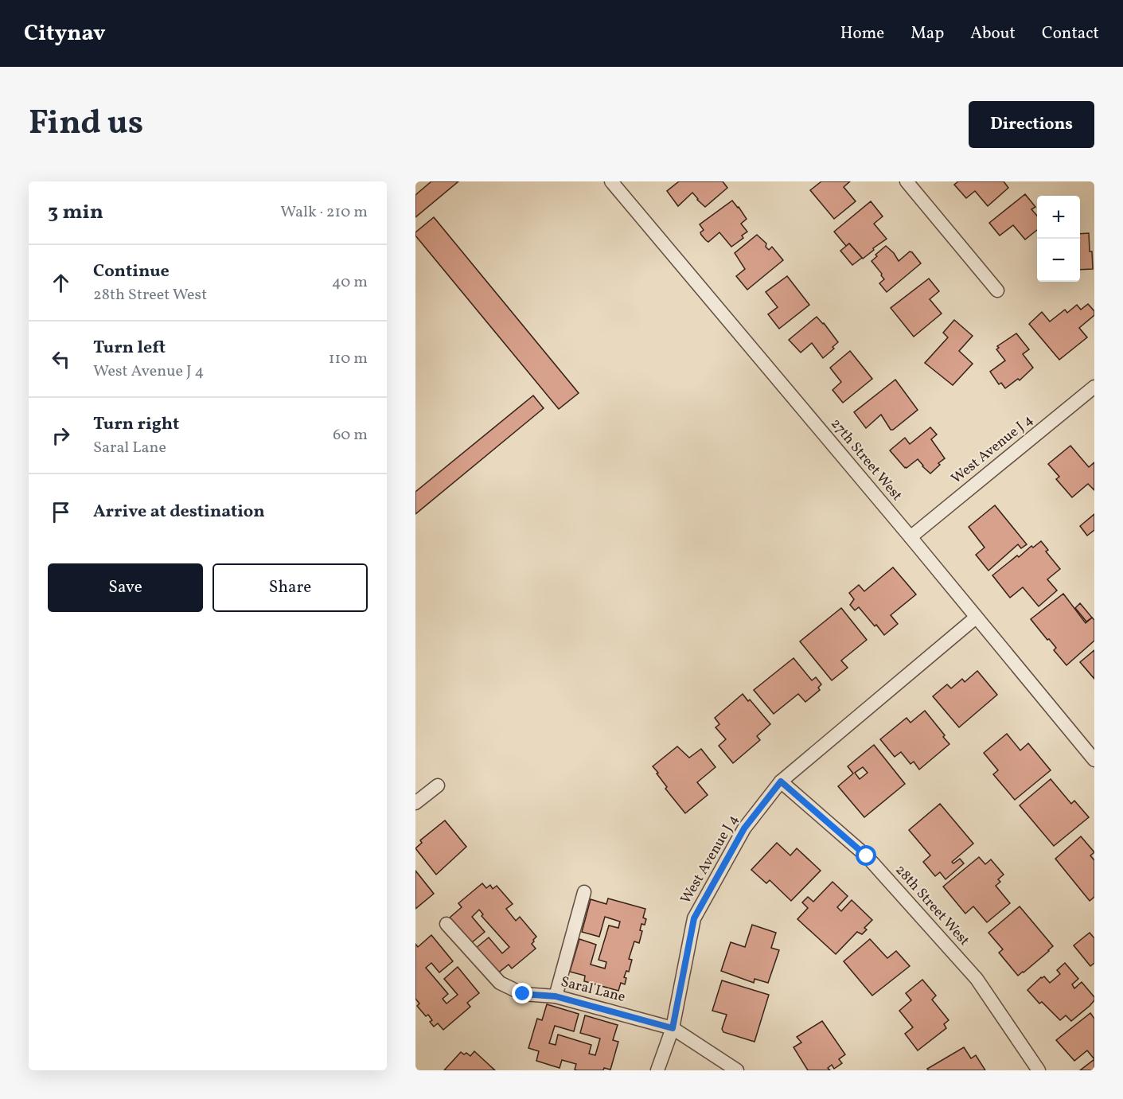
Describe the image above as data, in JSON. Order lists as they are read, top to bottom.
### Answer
{
  "streets": {
    "street": [
      "West Avenue J 4",
      "27th Street West",
      "28th Street West",
      "Saral Lane"
    ]
  },
  "crossings": [
    ["West Avenue J 4", "27th Street West"],
    ["West Avenue J 4", "28th Street West"],
    ["West Avenue J 4", "Saral Lane"]
  ],
  "page": {
    "header": "Citynav",
    "nav": [
      "Home",
      "Map",
      "About",
      "Contact"
    ],
    "title": "Find us",
    "buttons": [
      "Directions",
      ["Save", "Share"]
    ],
    "heading": ["3 min", "Walk · 210 m"],
    "map_buttons": ["+", "−"],
    "list": [
      ["Continue", "28th Street West", "40 m"],
      ["Turn left", "West Avenue J 4", "110 m"],
      ["Turn right", "Saral Lane", "60 m"],
      "Arrive at destination"
    ]
  }
}
